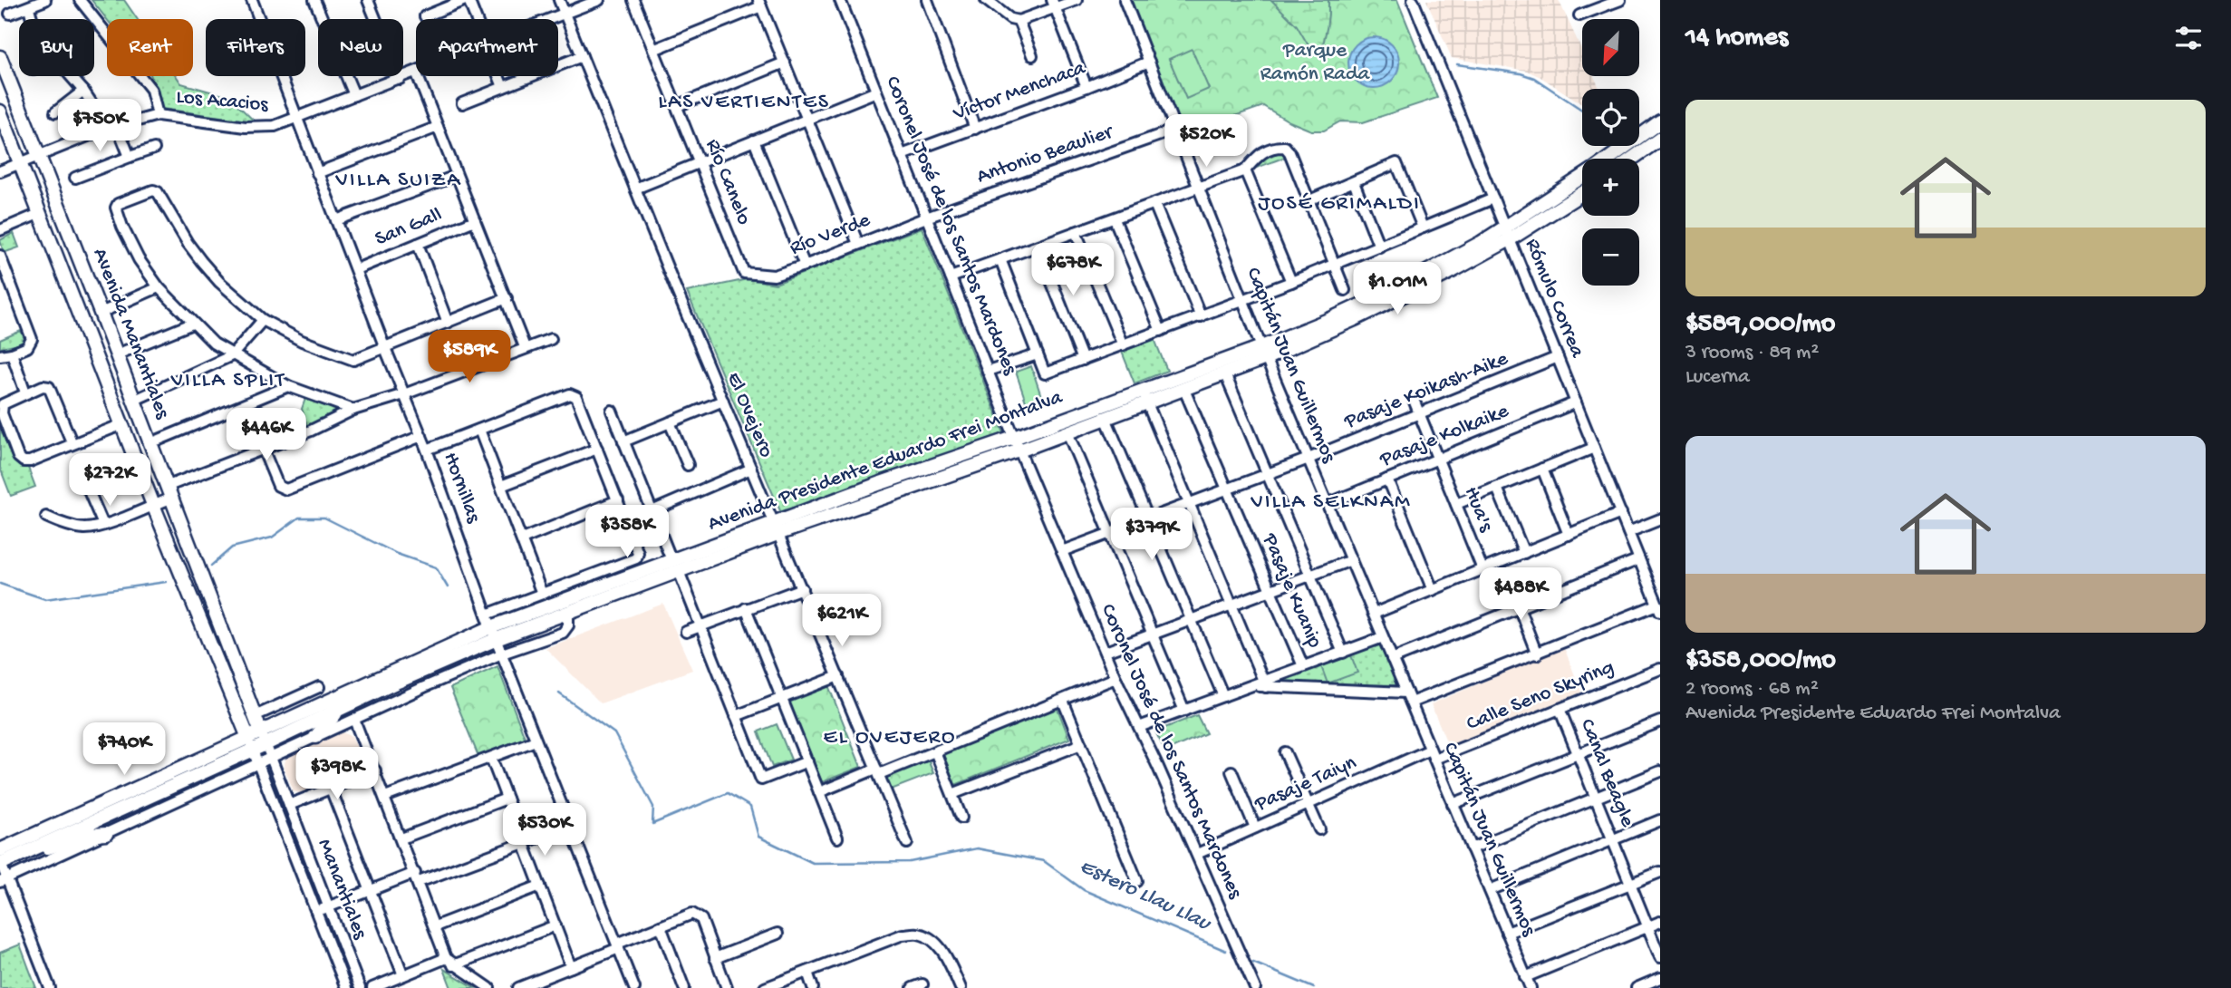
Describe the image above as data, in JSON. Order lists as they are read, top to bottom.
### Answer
{
  "streets": {
    "main road": ["Avenida Manantiales", "Avenida Presidente Eduardo Frei Montalva"],
    "street": [
      "Víctor Menchaca",
      "Los Acacios",
      "Antonio Beaulier",
      "Río Canelo",
      "Coronel José de los Santos Mardones",
      "San Gall",
      "Río Verde",
      "Rómulo Correa",
      "Capitán Juan Guillermos",
      "Pasaje Koikash-Aike",
      "El Ovejero",
      "Pasaje Kolkaike",
      "Hornillas",
      "Hua's",
      "Pasaje Kuanip",
      "Calle Seno Skyring",
      "Canal Beagle",
      "Pasaje Taiyn",
      "Manantiales"
    ]
  },
  "crossings": [
    ["Víctor Menchaca", "Coronel José de los Santos Mardones"],
    ["Víctor Menchaca", "Capitán Juan Guillermos"],
    ["Los Acacios", "Avenida Manantiales"],
    ["Los Acacios", "El Ovejero"],
    ["Los Acacios", "Hornillas"],
    ["Antonio Beaulier", "Coronel José de los Santos Mardones"],
    ["Antonio Beaulier", "Río Verde"],
    ["Antonio Beaulier", "Capitán Juan Guillermos"],
    ["Río Canelo", "Río Verde"],
    ["Coronel José de los Santos Mardones", "Río Verde"],
    ["Coronel José de los Santos Mardones", "Pasaje Koikash-Aike"],
    ["Coronel José de los Santos Mardones", "Avenida Presidente Eduardo Frei Montalva"],
    ["Coronel José de los Santos Mardones", "Pasaje Taiyn"],
    ["San Gall", "Hornillas"],
    ["Rómulo Correa", "Pasaje Koikash-Aike"],
    ["Rómulo Correa", "Pasaje Kolkaike"],
    ["Rómulo Correa", "Avenida Presidente Eduardo Frei Montalva"],
    ["Avenida Manantiales", "Avenida Presidente Eduardo Frei Montalva"],
    ["Avenida Manantiales", "Manantiales"],
    ["Capitán Juan Guillermos", "Pasaje Koikash-Aike"],
    ["Capitán Juan Guillermos", "Pasaje Kolkaike"],
    ["Capitán Juan Guillermos", "Avenida Presidente Eduardo Frei Montalva"],
    ["Capitán Juan Guillermos", "Calle Seno Skyring"],
    ["Capitán Juan Guillermos", "Pasaje Taiyn"],
    ["Pasaje Koikash-Aike", "Hua's"],
    ["Pasaje Koikash-Aike", "Pasaje Kuanip"],
    ["El Ovejero", "Avenida Presidente Eduardo Frei Montalva"],
    ["Pasaje Kolkaike", "Hua's"],
    ["Avenida Presidente Eduardo Frei Montalva", "Hornillas"],
    ["Avenida Presidente Eduardo Frei Montalva", "Pasaje Kuanip"],
    ["Avenida Presidente Eduardo Frei Montalva", "Manantiales"],
    ["Calle Seno Skyring", "Canal Beagle"],
    ["Calle Seno Skyring", "Pasaje Taiyn"]
  ],
  "districts": [
    "LAS VERTIENTES",
    "VILLA SUIZA",
    "JOSÉ GRIMALDI",
    "VILLA SPLIT",
    "VILLA SELKNAM",
    "EL OVEJERO"
  ],
  "water": ["Estero Llau Llau"],
  "parks": ["Parque Ramón Rada"],
  "north": "bottom left",
  "page": {
    "heading": "14 homes",
    "map_buttons": ["+", "−"],
    "chip": [
      "Buy",
      "Rent",
      "Filters",
      "New",
      "Apartment"
    ],
    "list": [
      {
        "name": "$589,000/mo",
        "note": "3 rooms · 89 m² · Lucerna"
      },
      {
        "name": "$358,000/mo",
        "note": "2 rooms · 68 m² · Avenida Presidente Eduardo Frei Montalva"
      }
    ],
    "price": [
      "$750K",
      "$520K",
      "$678K",
      "$1.01M",
      "$589K",
      "$446K",
      "$272K",
      "$358K",
      "$379K",
      "$488K",
      "$621K",
      "$740K",
      "$398K",
      "$530K"
    ]
  }
}
